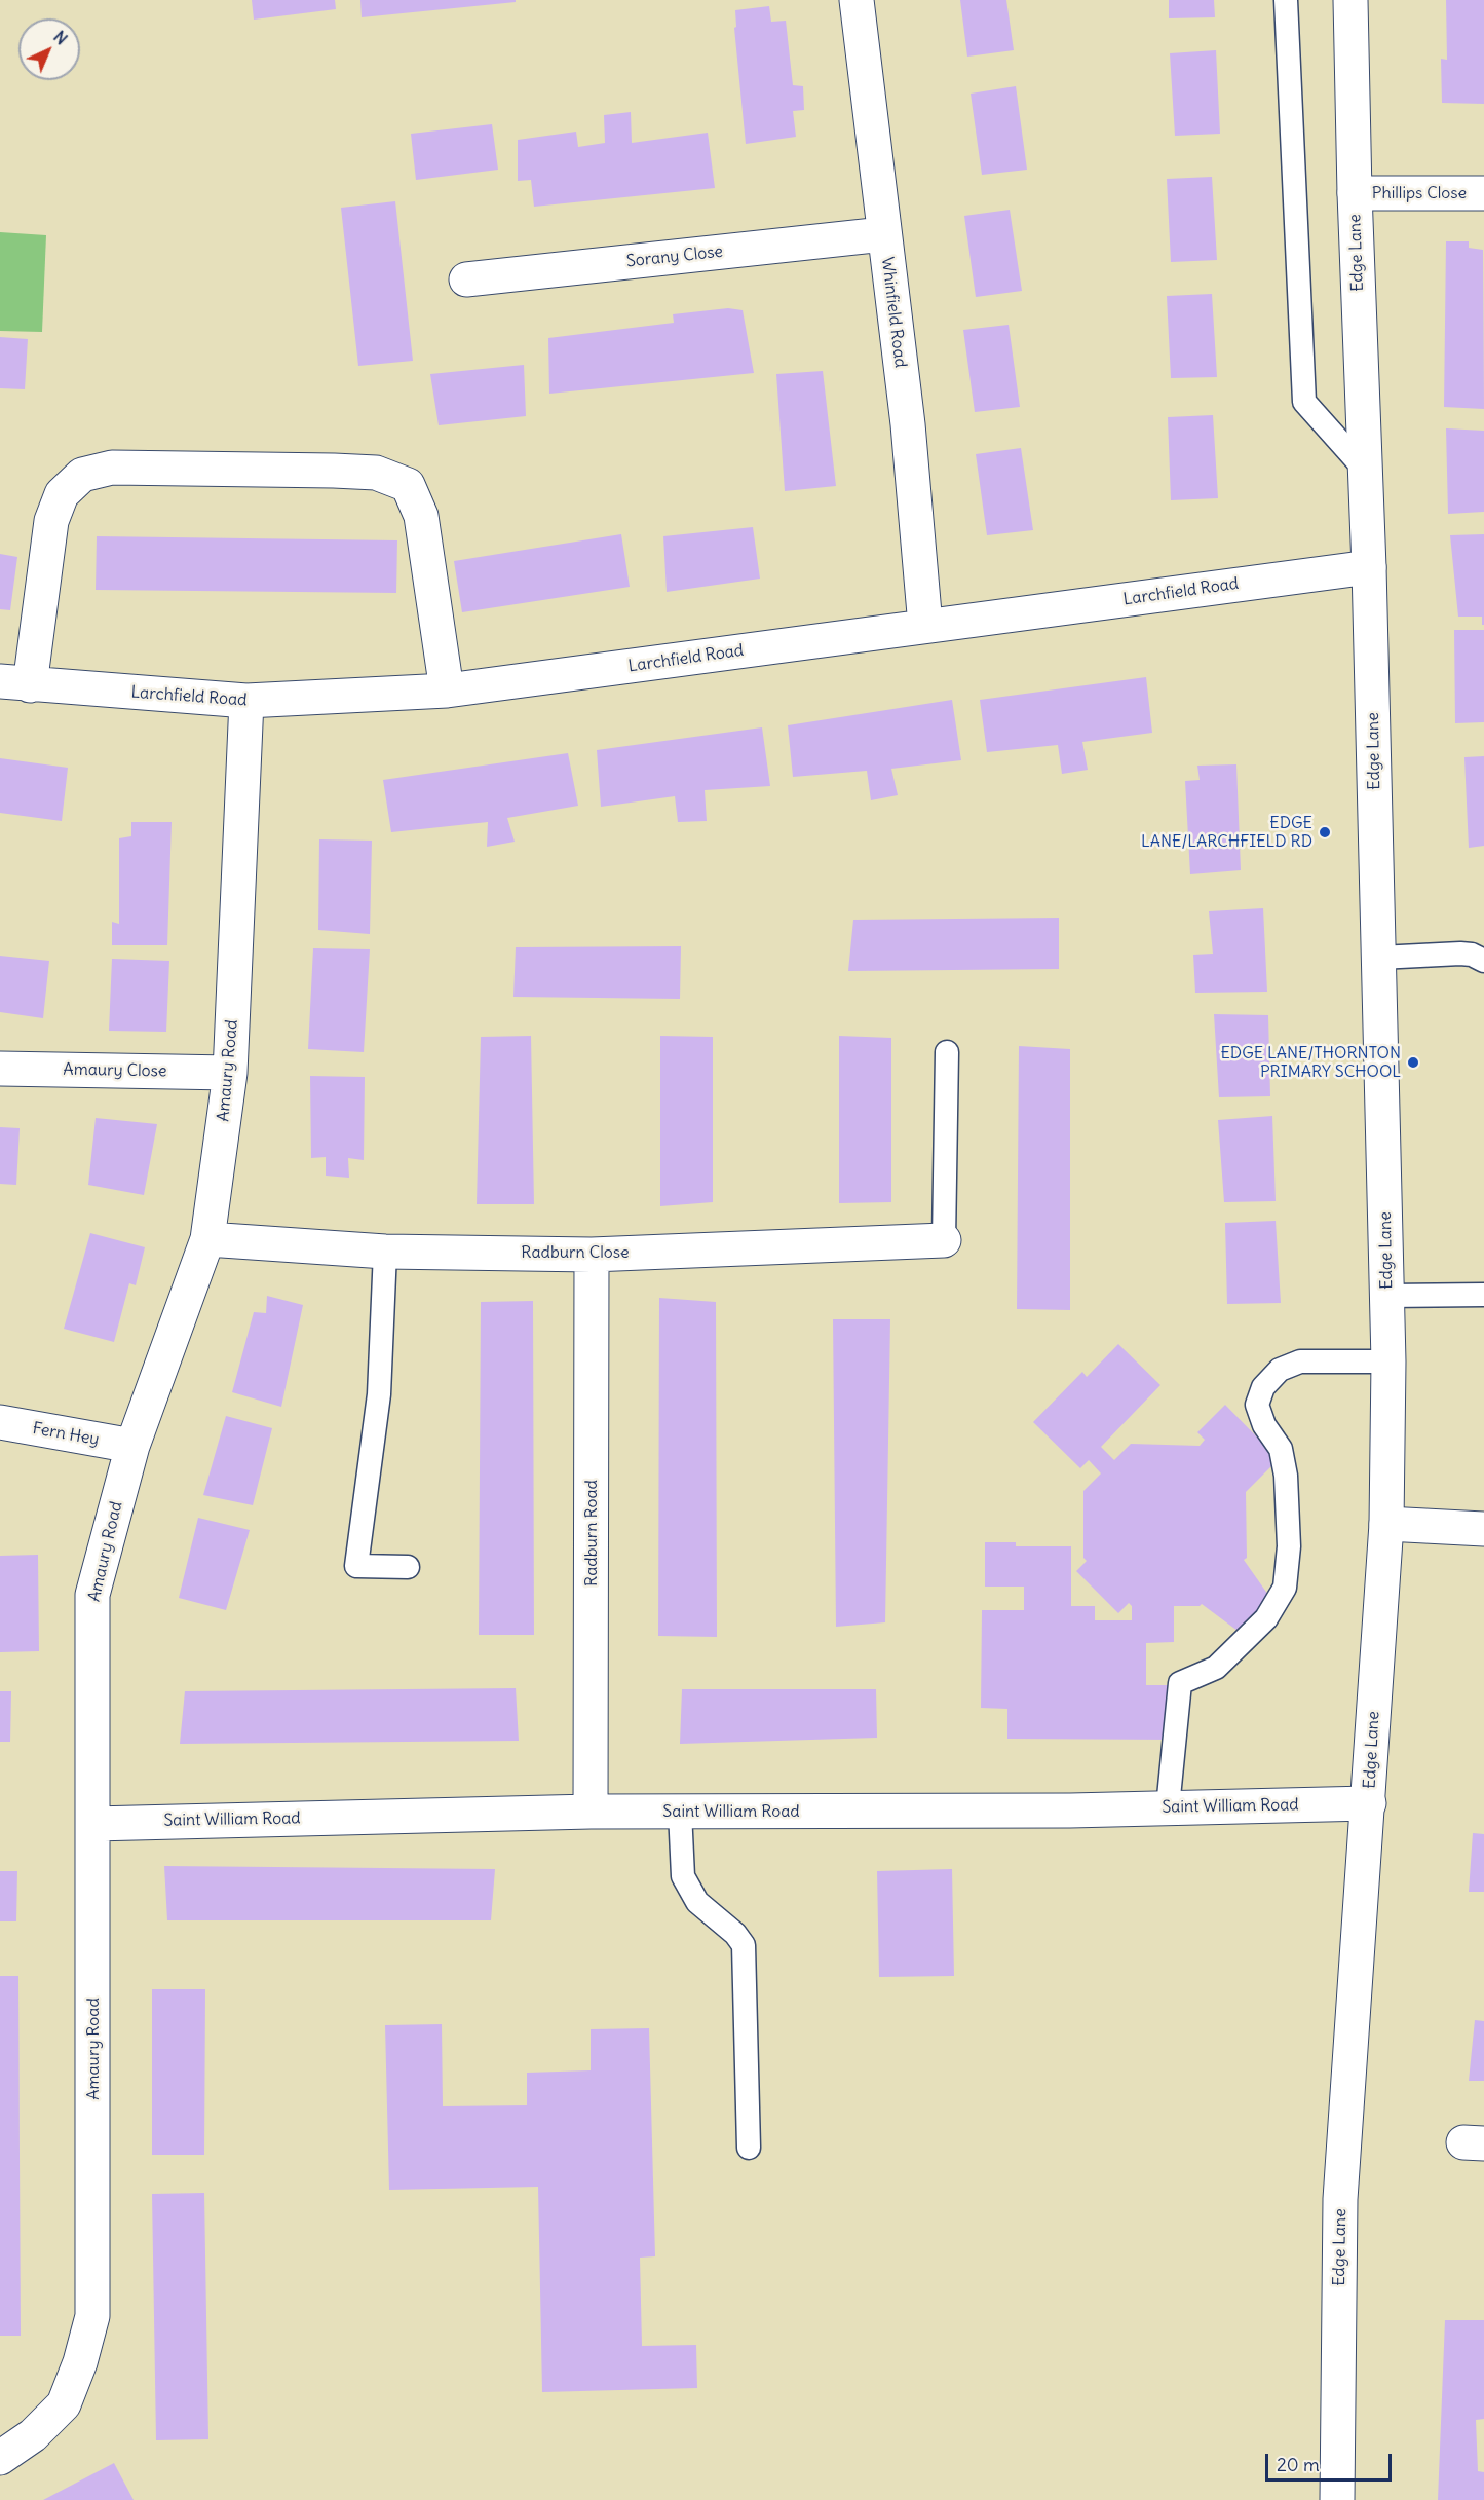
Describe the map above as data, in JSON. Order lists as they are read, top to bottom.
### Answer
{
  "streets": {
    "street": [
      "Phillips Close",
      "Edge Lane",
      "Sorany Close",
      "Whinfield Road",
      "Larchfield Road",
      "Amaury Close",
      "Amaury Road",
      "Radburn Close",
      "Fern Hey",
      "Radburn Road",
      "Saint William Road"
    ]
  },
  "crossings": [
    ["Phillips Close", "Edge Lane"],
    ["Edge Lane", "Larchfield Road"],
    ["Edge Lane", "Saint William Road"],
    ["Sorany Close", "Whinfield Road"],
    ["Whinfield Road", "Larchfield Road"],
    ["Larchfield Road", "Amaury Road"],
    ["Amaury Close", "Amaury Road"],
    ["Amaury Road", "Radburn Close"],
    ["Amaury Road", "Fern Hey"],
    ["Amaury Road", "Saint William Road"],
    ["Radburn Close", "Radburn Road"],
    ["Radburn Road", "Saint William Road"]
  ],
  "places": ["EDGE LANE/LARCHFIELD RD", "EDGE LANE/THORNTON PRIMARY SCHOOL"],
  "scale_bar": "20 m",
  "north": "top right"
}
